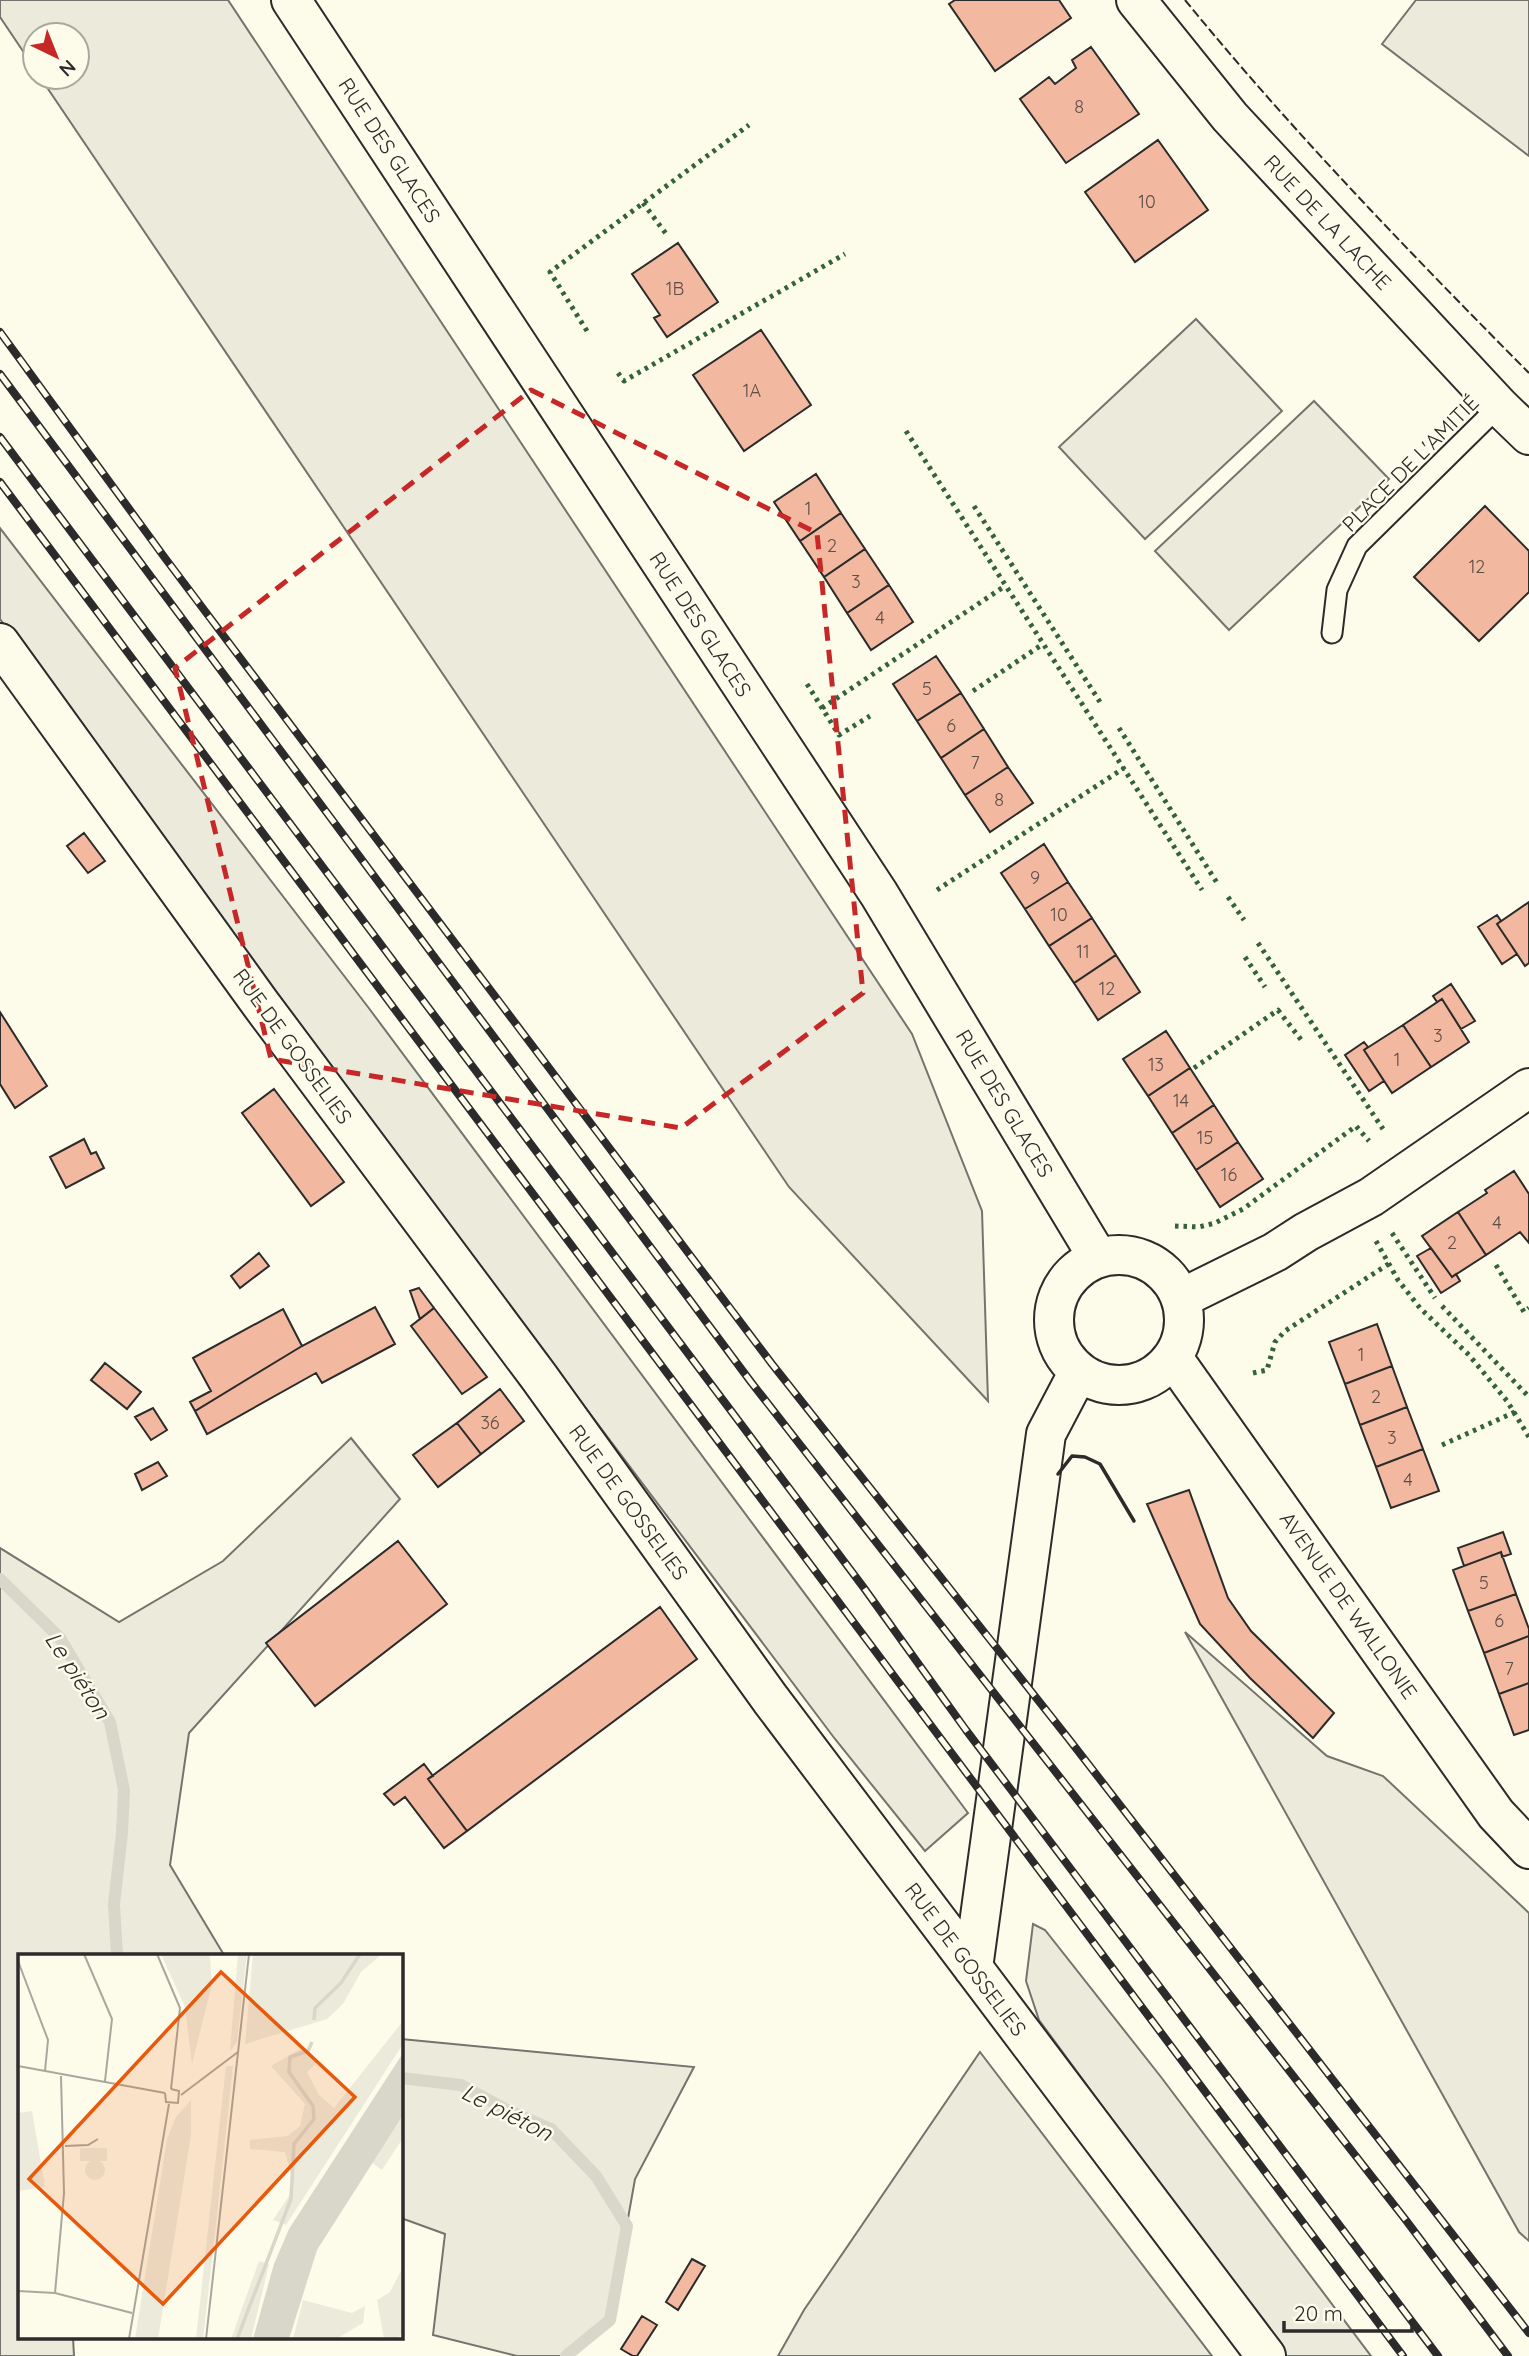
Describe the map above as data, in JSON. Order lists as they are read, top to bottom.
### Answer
{
  "streets": {
    "street": [
      "RUE DES GLACES",
      "RUE DE LA LACHE",
      "RUE DE GOSSELIES",
      "AVENUE DE WALLONIE"
    ],
    "lane": ["PLACE DE L'AMITIÉ"]
  },
  "crossings": [
    ["RUE DES GLACES", "AVENUE DE WALLONIE"],
    ["RUE DE LA LACHE", "PLACE DE L'AMITIÉ"]
  ],
  "water": ["Le piéton"],
  "house_numbers": [
    "8",
    "10",
    "1B",
    "1A",
    "1",
    "2",
    "12",
    "3",
    "4",
    "5",
    "6",
    "7",
    "8",
    "9",
    "10",
    "11",
    "12",
    "3",
    "1",
    "13",
    "14",
    "15",
    "16",
    "4",
    "2",
    "1",
    "2",
    "36",
    "3",
    "4",
    "5",
    "6",
    "7"
  ],
  "scale_bar": "20 m",
  "north": "bottom right"
}
